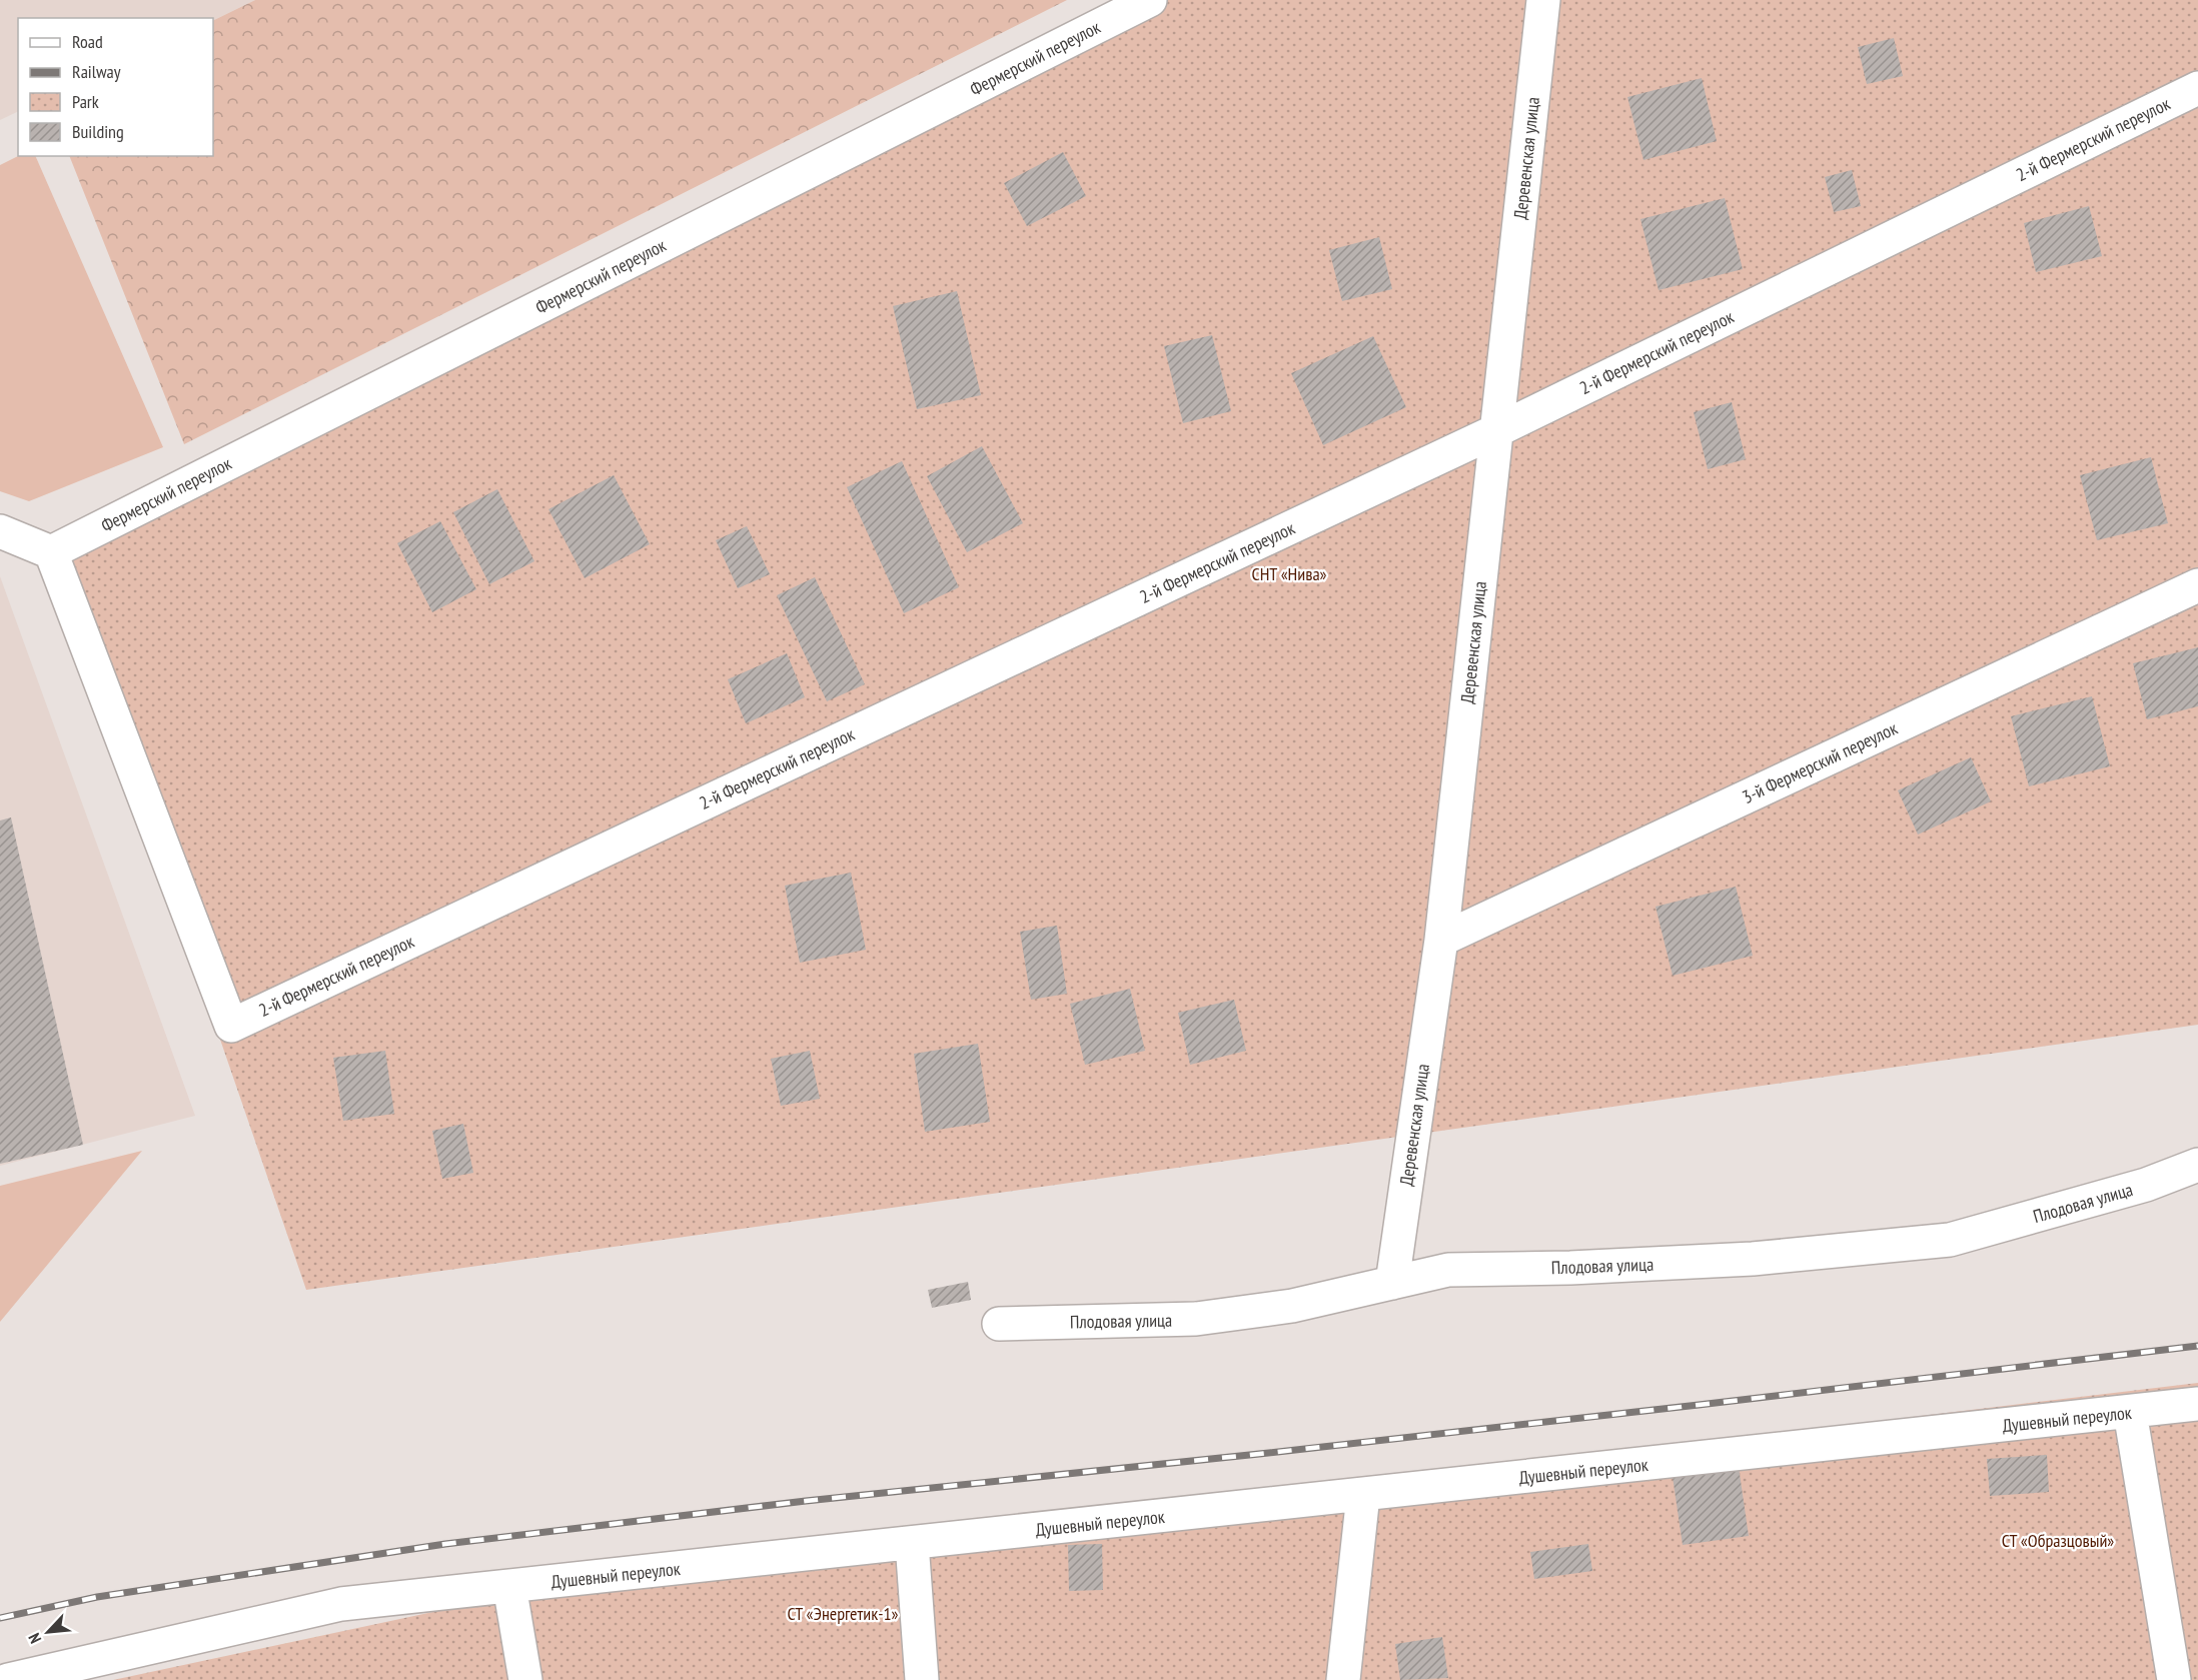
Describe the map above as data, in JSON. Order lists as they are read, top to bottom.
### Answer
{
  "streets": {
    "street": [
      "Фермерский переулок",
      "2-й Фермерский переулок",
      "Деревенская улица",
      "3-й Фермерский переулок",
      "Плодовая улица",
      "Душевный переулок"
    ]
  },
  "crossings": [
    ["Фермерский переулок", "2-й Фермерский переулок"],
    ["2-й Фермерский переулок", "Деревенская улица"],
    ["Деревенская улица", "3-й Фермерский переулок"],
    ["Деревенская улица", "Плодовая улица"]
  ],
  "parks": ["СНТ «Нива»", "СТ «Образцовый»", "СТ «Энергетик-1»"],
  "legend": [
    "Road",
    "Railway",
    "Park",
    "Building"
  ],
  "north": "bottom left"
}
